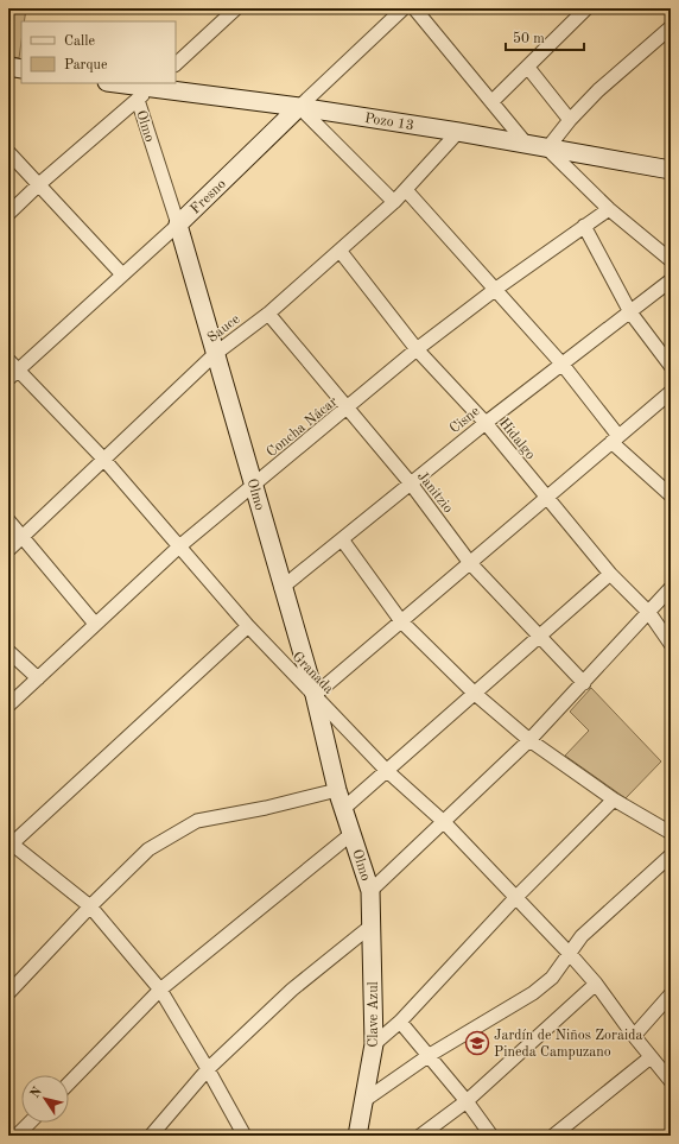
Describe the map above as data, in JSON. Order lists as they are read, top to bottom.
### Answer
{
  "streets": {
    "main road": [
      "Pozo 13",
      "Olmo",
      "Fresno",
      "Clave Azul"
    ],
    "street": [
      "Sauce",
      "Cisne",
      "Concha Nácar",
      "Hidalgo",
      "Janitzio",
      "Granada"
    ]
  },
  "crossings": [
    ["Pozo 13", "Olmo"],
    ["Pozo 13", "Fresno"],
    ["Pozo 13", "Sauce"],
    ["Olmo", "Fresno"],
    ["Olmo", "Sauce"],
    ["Olmo", "Cisne"],
    ["Olmo", "Concha Nácar"],
    ["Olmo", "Granada"],
    ["Olmo", "Clave Azul"],
    ["Fresno", "Granada"],
    ["Sauce", "Hidalgo"],
    ["Sauce", "Janitzio"],
    ["Sauce", "Granada"],
    ["Cisne", "Hidalgo"],
    ["Cisne", "Janitzio"],
    ["Concha Nácar", "Hidalgo"],
    ["Concha Nácar", "Janitzio"],
    ["Concha Nácar", "Granada"]
  ],
  "places": {
    "school or university": ["Jardín de Niños Zoraida Pineda Campuzano"]
  },
  "legend": ["Calle", "Parque"],
  "scale_bar": "50 m",
  "north": "top left"
}
